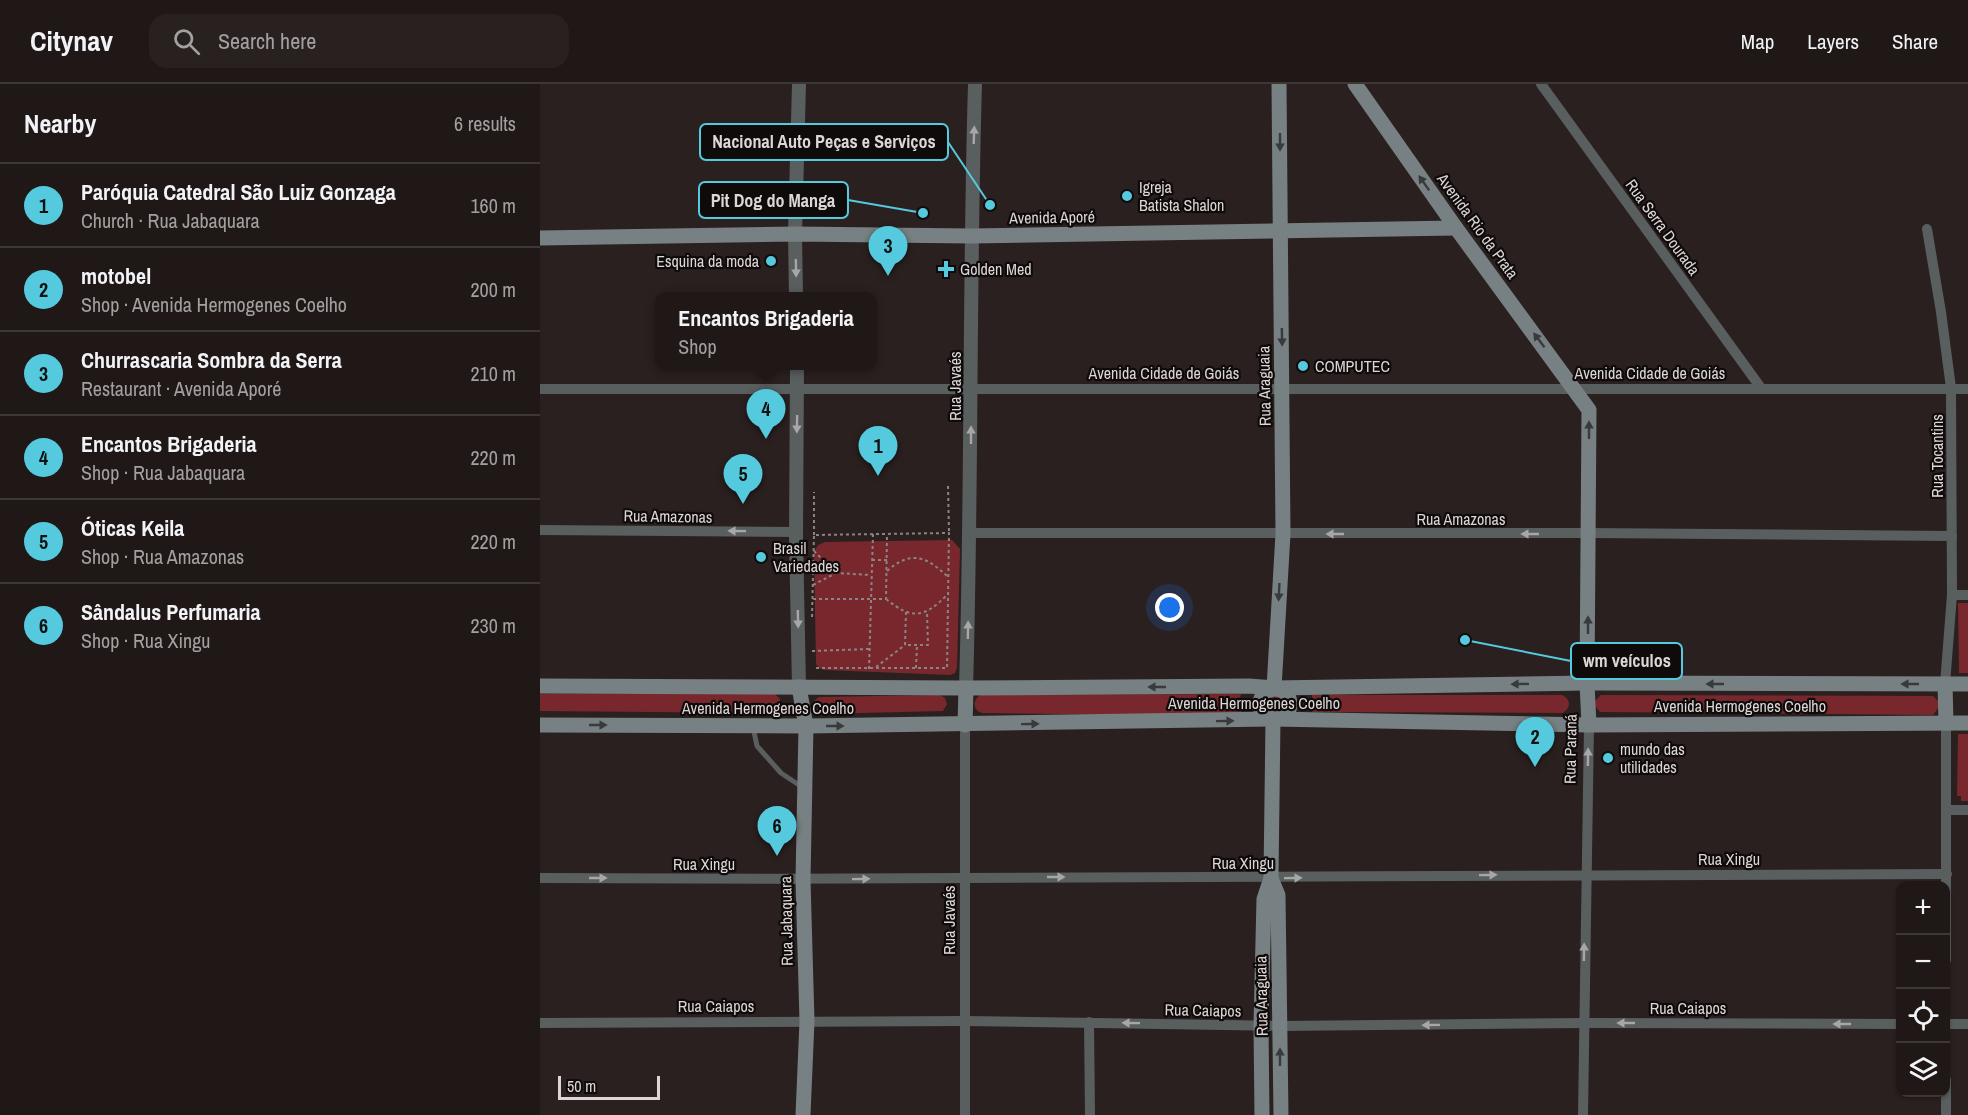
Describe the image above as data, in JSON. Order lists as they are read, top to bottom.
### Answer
{
  "streets": {
    "main road": [
      "Avenida Aporé",
      "Avenida Rio da Prata",
      "Rua Araguaia",
      "Avenida Hermogenes Coelho",
      "Rua Paraná",
      "Rua Jabaquara"
    ],
    "street": [
      "Rua Serra Dourada",
      "Avenida Cidade de Goiás",
      "Rua Javaés",
      "Rua Tocantins",
      "Rua Amazonas",
      "Rua Xingu",
      "Rua Caiapos"
    ]
  },
  "crossings": [
    ["Avenida Aporé", "Avenida Rio da Prata"],
    ["Avenida Aporé", "Rua Javaés"],
    ["Avenida Aporé", "Rua Araguaia"],
    ["Avenida Rio da Prata", "Avenida Cidade de Goiás"],
    ["Avenida Rio da Prata", "Rua Paraná"],
    ["Rua Serra Dourada", "Avenida Cidade de Goiás"],
    ["Avenida Cidade de Goiás", "Rua Javaés"],
    ["Avenida Cidade de Goiás", "Rua Araguaia"],
    ["Avenida Cidade de Goiás", "Rua Tocantins"],
    ["Avenida Cidade de Goiás", "Rua Paraná"],
    ["Rua Javaés", "Rua Amazonas"],
    ["Rua Javaés", "Avenida Hermogenes Coelho"],
    ["Rua Javaés", "Rua Xingu"],
    ["Rua Javaés", "Rua Caiapos"],
    ["Rua Araguaia", "Rua Amazonas"],
    ["Rua Araguaia", "Avenida Hermogenes Coelho"],
    ["Rua Araguaia", "Rua Xingu"],
    ["Rua Araguaia", "Rua Caiapos"],
    ["Rua Tocantins", "Rua Amazonas"],
    ["Rua Tocantins", "Avenida Hermogenes Coelho"],
    ["Rua Amazonas", "Rua Paraná"],
    ["Avenida Hermogenes Coelho", "Rua Paraná"],
    ["Avenida Hermogenes Coelho", "Rua Jabaquara"],
    ["Rua Paraná", "Rua Xingu"],
    ["Rua Paraná", "Rua Caiapos"],
    ["Rua Xingu", "Rua Jabaquara"],
    ["Rua Jabaquara", "Rua Caiapos"]
  ],
  "one_way": [
    "Avenida Rio da Prata",
    "Rua Javaés",
    "Rua Amazonas",
    "Rua Paraná",
    "Rua Xingu",
    "Rua Caiapos"
  ],
  "places": {
    "other": [
      "Igreja Batista Shalon",
      "Nacional Auto Peças e Serviços",
      "Pit Dog do Manga",
      "Esquina da moda",
      "COMPUTEC",
      "Brasil Variedades",
      "wm veículos",
      "mundo das utilidades"
    ],
    "health": ["Golden Med"]
  },
  "scale_bar": "50 m",
  "page": {
    "header": "Citynav",
    "search": "Search here",
    "nav": ["Map", "Layers", "Share"],
    "heading": ["Nearby", "6 results"],
    "list": [
      {
        "mark": "1",
        "name": "Paróquia Catedral São Luiz Gonzaga",
        "note": "Church · Rua Jabaquara",
        "value": "160 m"
      },
      {
        "mark": "2",
        "name": "motobel",
        "note": "Shop · Avenida Hermogenes Coelho",
        "value": "200 m"
      },
      {
        "mark": "3",
        "name": "Churrascaria Sombra da Serra",
        "note": "Restaurant · Avenida Aporé",
        "value": "210 m"
      },
      {
        "mark": "4",
        "name": "Encantos Brigaderia",
        "note": "Shop · Rua Jabaquara",
        "value": "220 m"
      },
      {
        "mark": "5",
        "name": "Óticas Keila",
        "note": "Shop · Rua Amazonas",
        "value": "220 m"
      },
      {
        "mark": "6",
        "name": "Sândalus Perfumaria",
        "note": "Shop · Rua Xingu",
        "value": "230 m"
      }
    ],
    "pins": [
      "3",
      "4",
      "1",
      "5",
      "2",
      "6"
    ],
    "popup": ["Encantos Brigaderia", "Shop"],
    "map_buttons": ["+", "−"],
    "scale": "50 m"
  }
}
